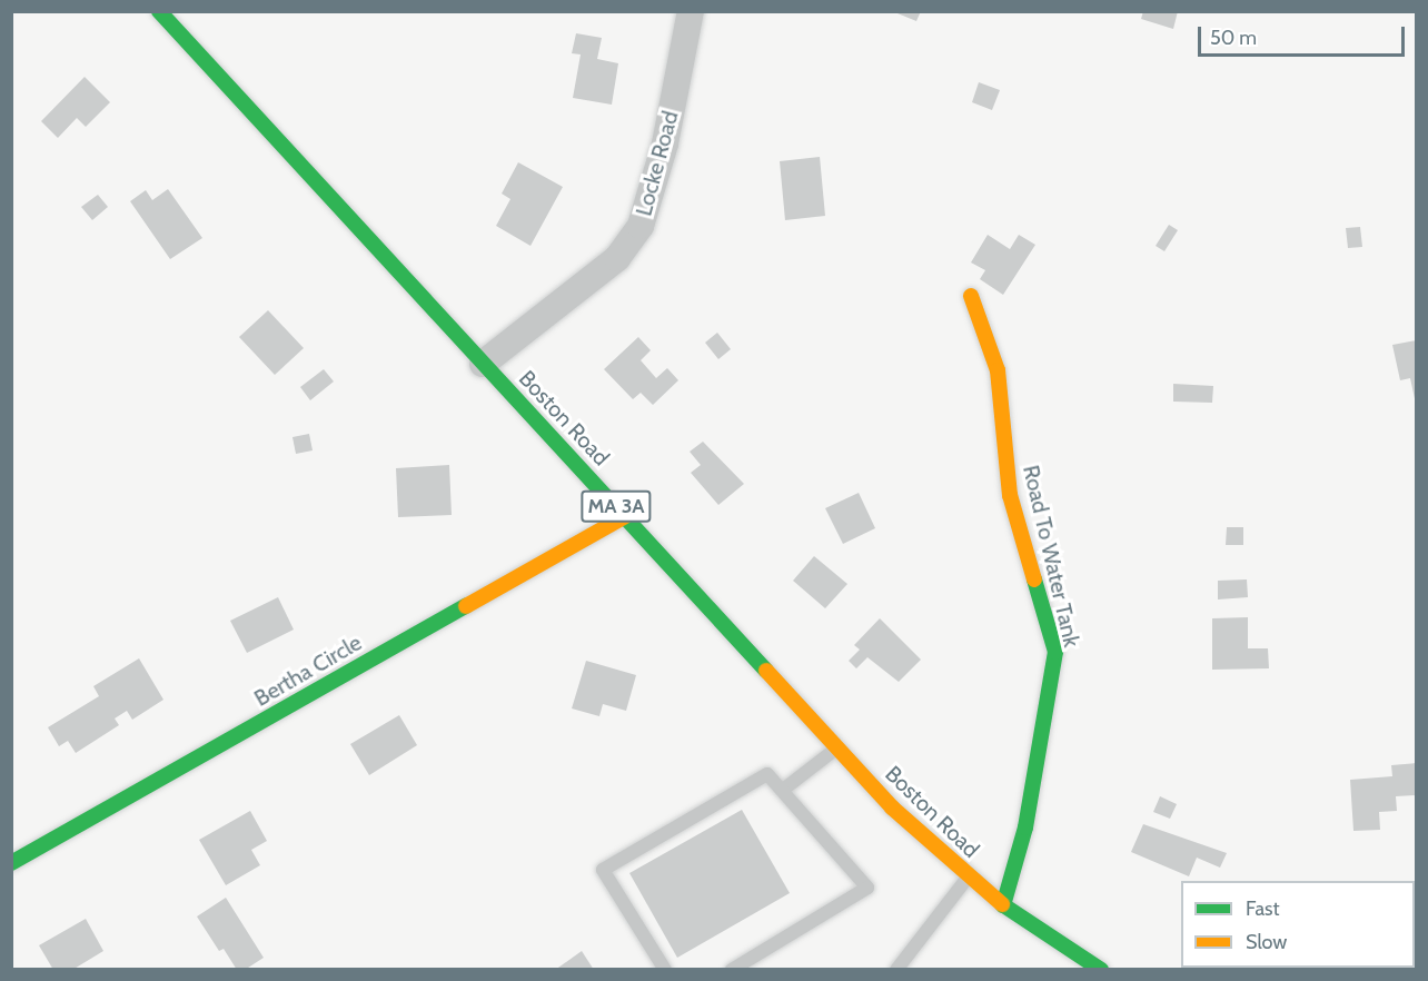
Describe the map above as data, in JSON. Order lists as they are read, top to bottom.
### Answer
{
  "streets": {
    "main road": [
      "Boston Road",
      "MA 3A",
      "Road To Water Tank",
      "Bertha Circle"
    ],
    "street": ["Locke Road"]
  },
  "crossings": [
    ["Locke Road", "Boston Road"],
    ["Boston Road", "Road To Water Tank"],
    ["Boston Road", "Bertha Circle"]
  ],
  "legend": ["Fast", "Slow"],
  "scale_bar": "50 m"
}
